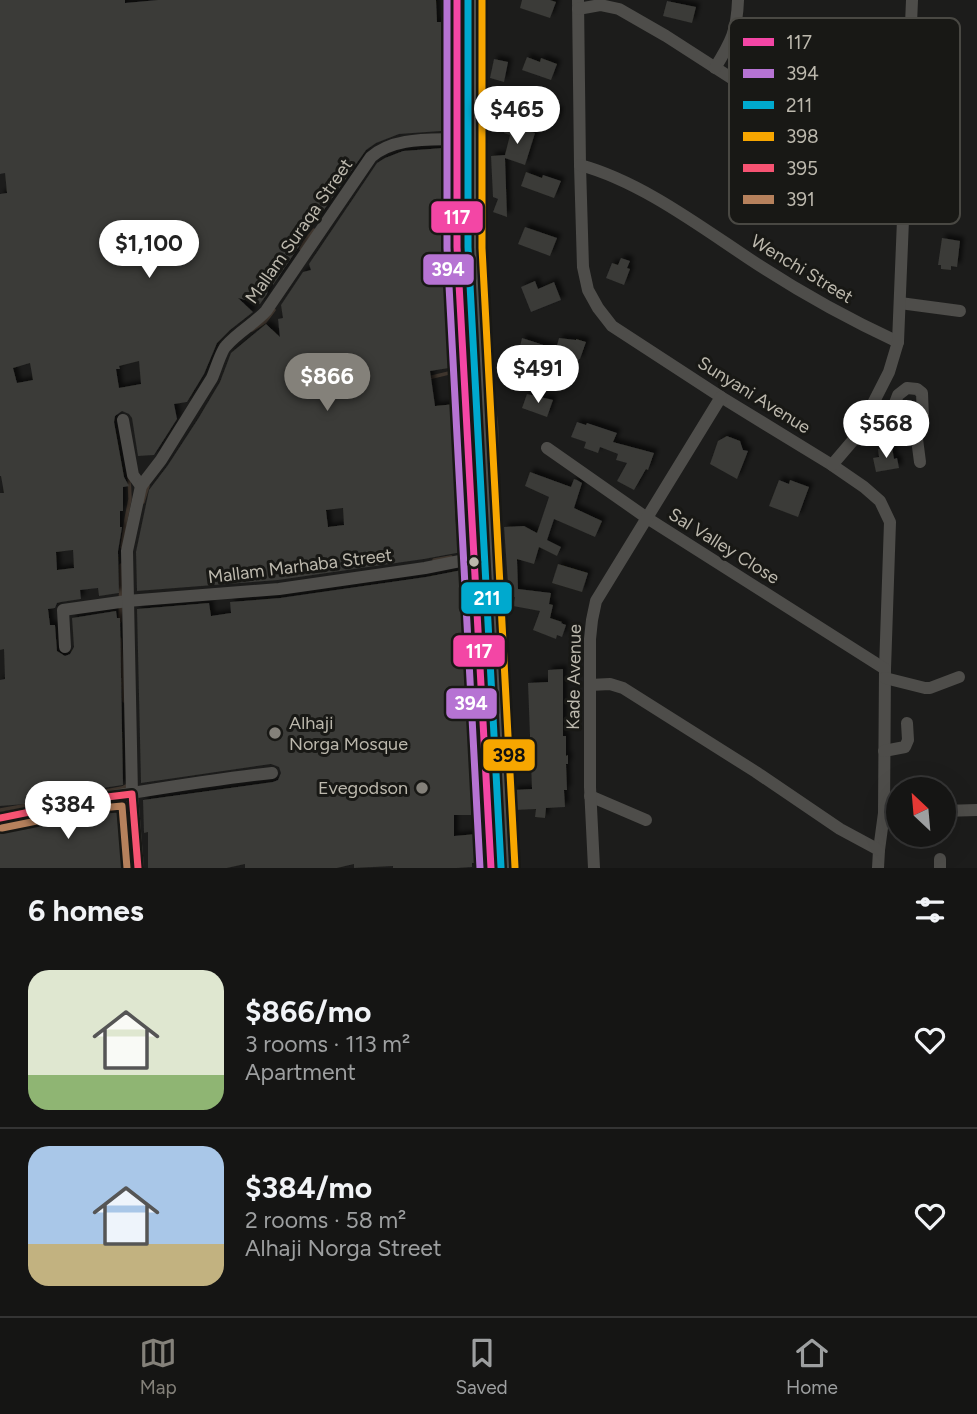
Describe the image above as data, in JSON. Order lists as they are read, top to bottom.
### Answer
{
  "streets": {
    "street": [
      "Mallam Suraqa Street",
      "Wenchi Street",
      "Sunyani Avenue",
      "Sal Valley Close",
      "Mallam Marhaba Street",
      "Kade Avenue"
    ]
  },
  "crossings": [
    ["Mallam Suraqa Street", "Mallam Marhaba Street"],
    ["Wenchi Street", "Sunyani Avenue"],
    ["Sunyani Avenue", "Sal Valley Close"],
    ["Sunyani Avenue", "Kade Avenue"],
    ["Sal Valley Close", "Kade Avenue"]
  ],
  "places": ["Alhaji Norga Mosque", "Evegodson"],
  "lines": [
    "transit line 117",
    "transit line 394",
    "transit line 211",
    "transit line 398",
    "transit line 395",
    "transit line 391"
  ],
  "legend": [
    "117",
    "394",
    "211",
    "398",
    "395",
    "391"
  ],
  "north": "top left",
  "page": {
    "price": [
      "$465",
      "$1,100",
      "$491",
      "$866",
      "$568",
      "$384"
    ],
    "heading": "6 homes",
    "list": [
      {
        "name": "$866/mo",
        "note": "3 rooms · 113 m² · Apartment"
      },
      {
        "name": "$384/mo",
        "note": "2 rooms · 58 m² · Alhaji Norga Street"
      }
    ],
    "tabs": ["Map", "Saved", "Home"]
  }
}
